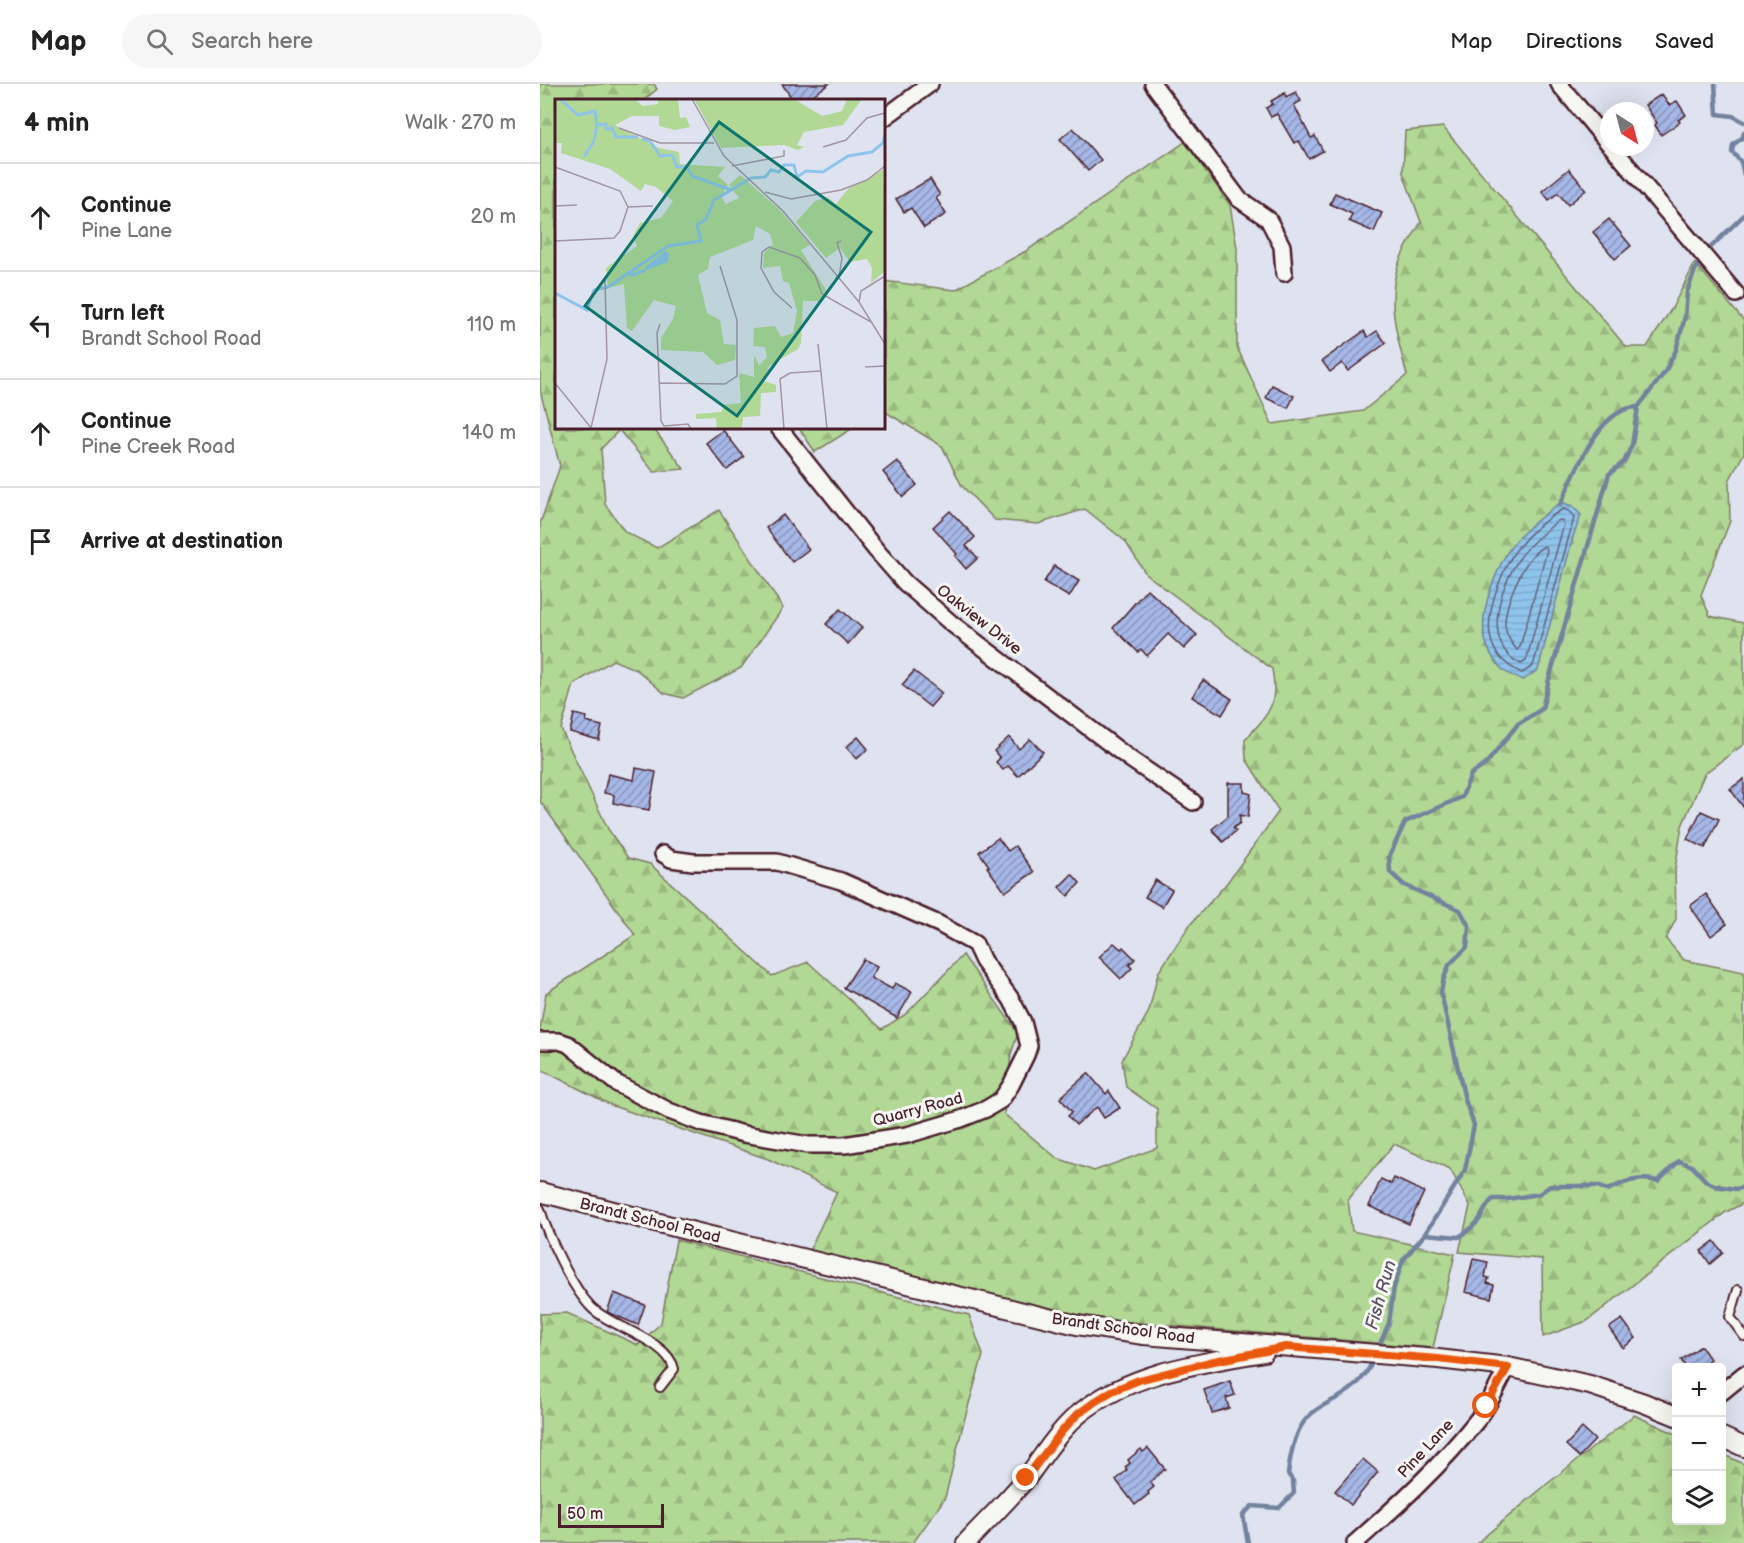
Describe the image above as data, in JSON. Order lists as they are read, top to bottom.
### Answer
{
  "streets": {
    "street": [
      "Oakview Drive",
      "Quarry Road",
      "Brandt School Road",
      "Pine Lane"
    ]
  },
  "crossings": [
    ["Brandt School Road", "Pine Lane"]
  ],
  "water": ["Fish Run"],
  "scale_bar": "50 m",
  "north": "bottom right",
  "page": {
    "header": "Map",
    "search": "Search here",
    "nav": ["Map", "Directions", "Saved"],
    "heading": ["4 min", "Walk · 270 m"],
    "list": [
      ["Continue", "Pine Lane", "20 m"],
      ["Turn left", "Brandt School Road", "110 m"],
      ["Continue", "Pine Creek Road", "140 m"],
      "Arrive at destination"
    ],
    "map_buttons": ["+", "−"],
    "scale": "50 m"
  }
}
